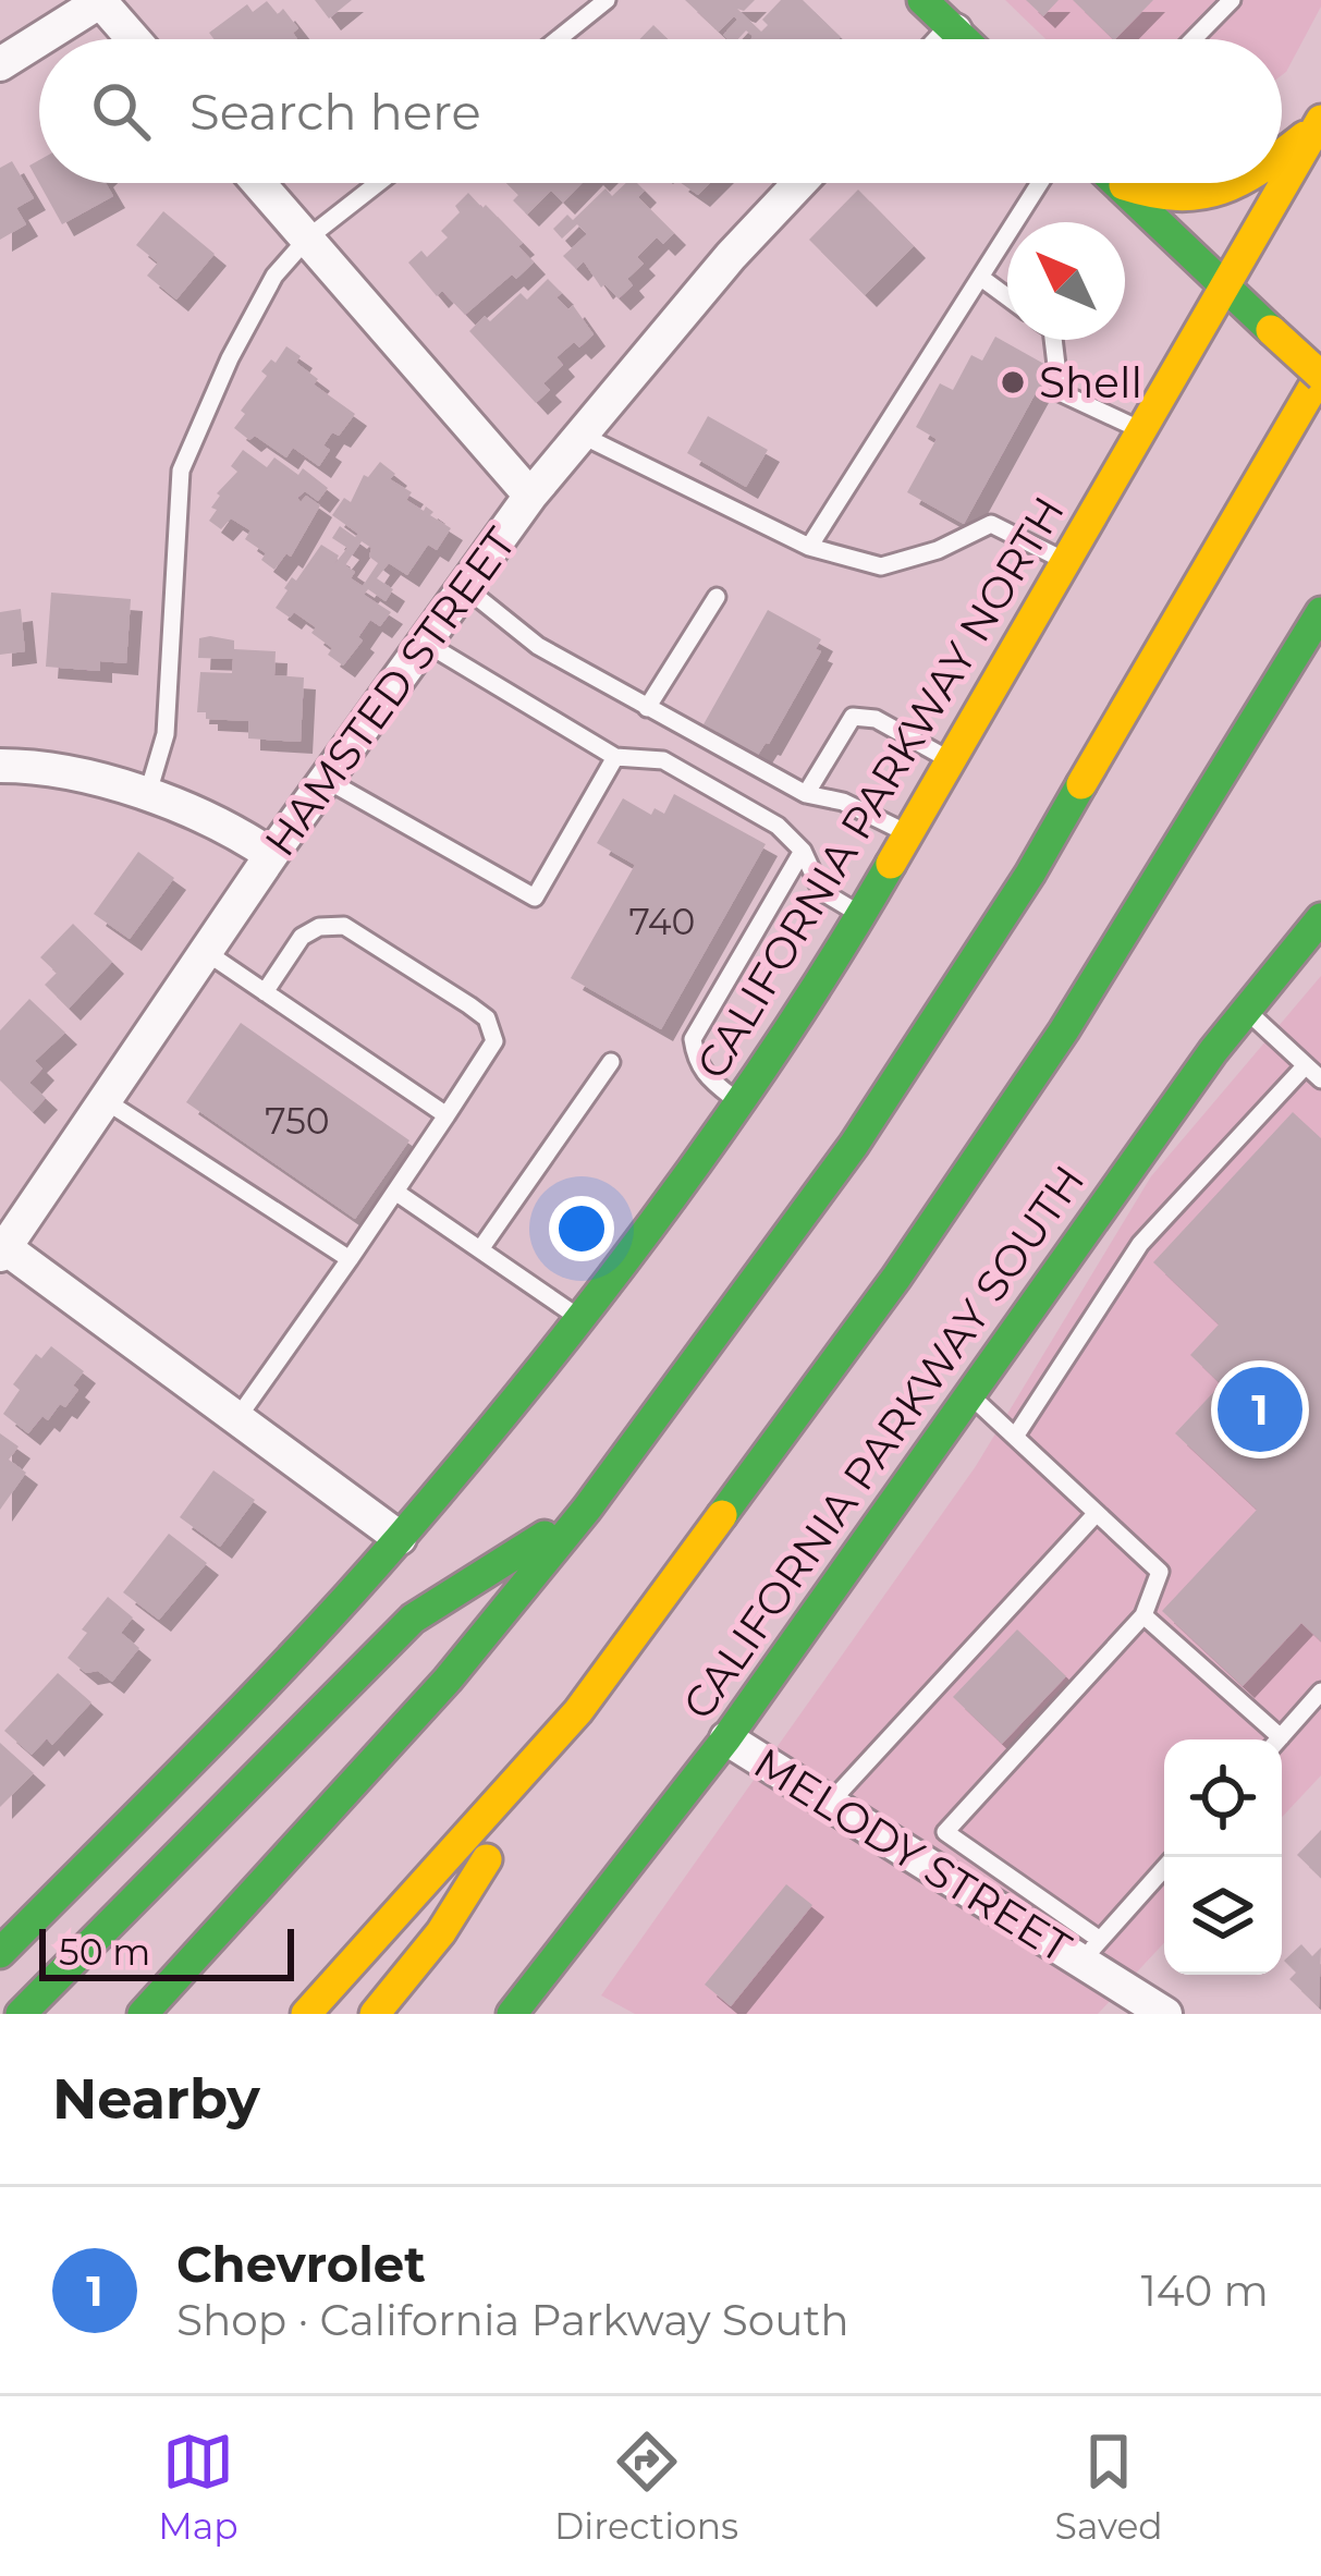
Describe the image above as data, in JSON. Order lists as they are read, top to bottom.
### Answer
{
  "streets": {
    "main road": ["CALIFORNIA PARKWAY NORTH", "CALIFORNIA PARKWAY SOUTH"],
    "street": ["HAMSTED STREET", "MELODY STREET"]
  },
  "crossings": [
    ["CALIFORNIA PARKWAY SOUTH", "MELODY STREET"]
  ],
  "places": ["Shell"],
  "house_numbers": ["740", "750"],
  "scale_bar": "50 m",
  "north": "top left",
  "page": {
    "search": "Search here",
    "pins": "1",
    "scale": "50 m",
    "heading": "Nearby",
    "list": [
      {
        "mark": "1",
        "name": "Chevrolet",
        "note": "Shop · California Parkway South",
        "value": "140 m"
      }
    ],
    "nav": ["Map", "Directions", "Saved"]
  }
}
